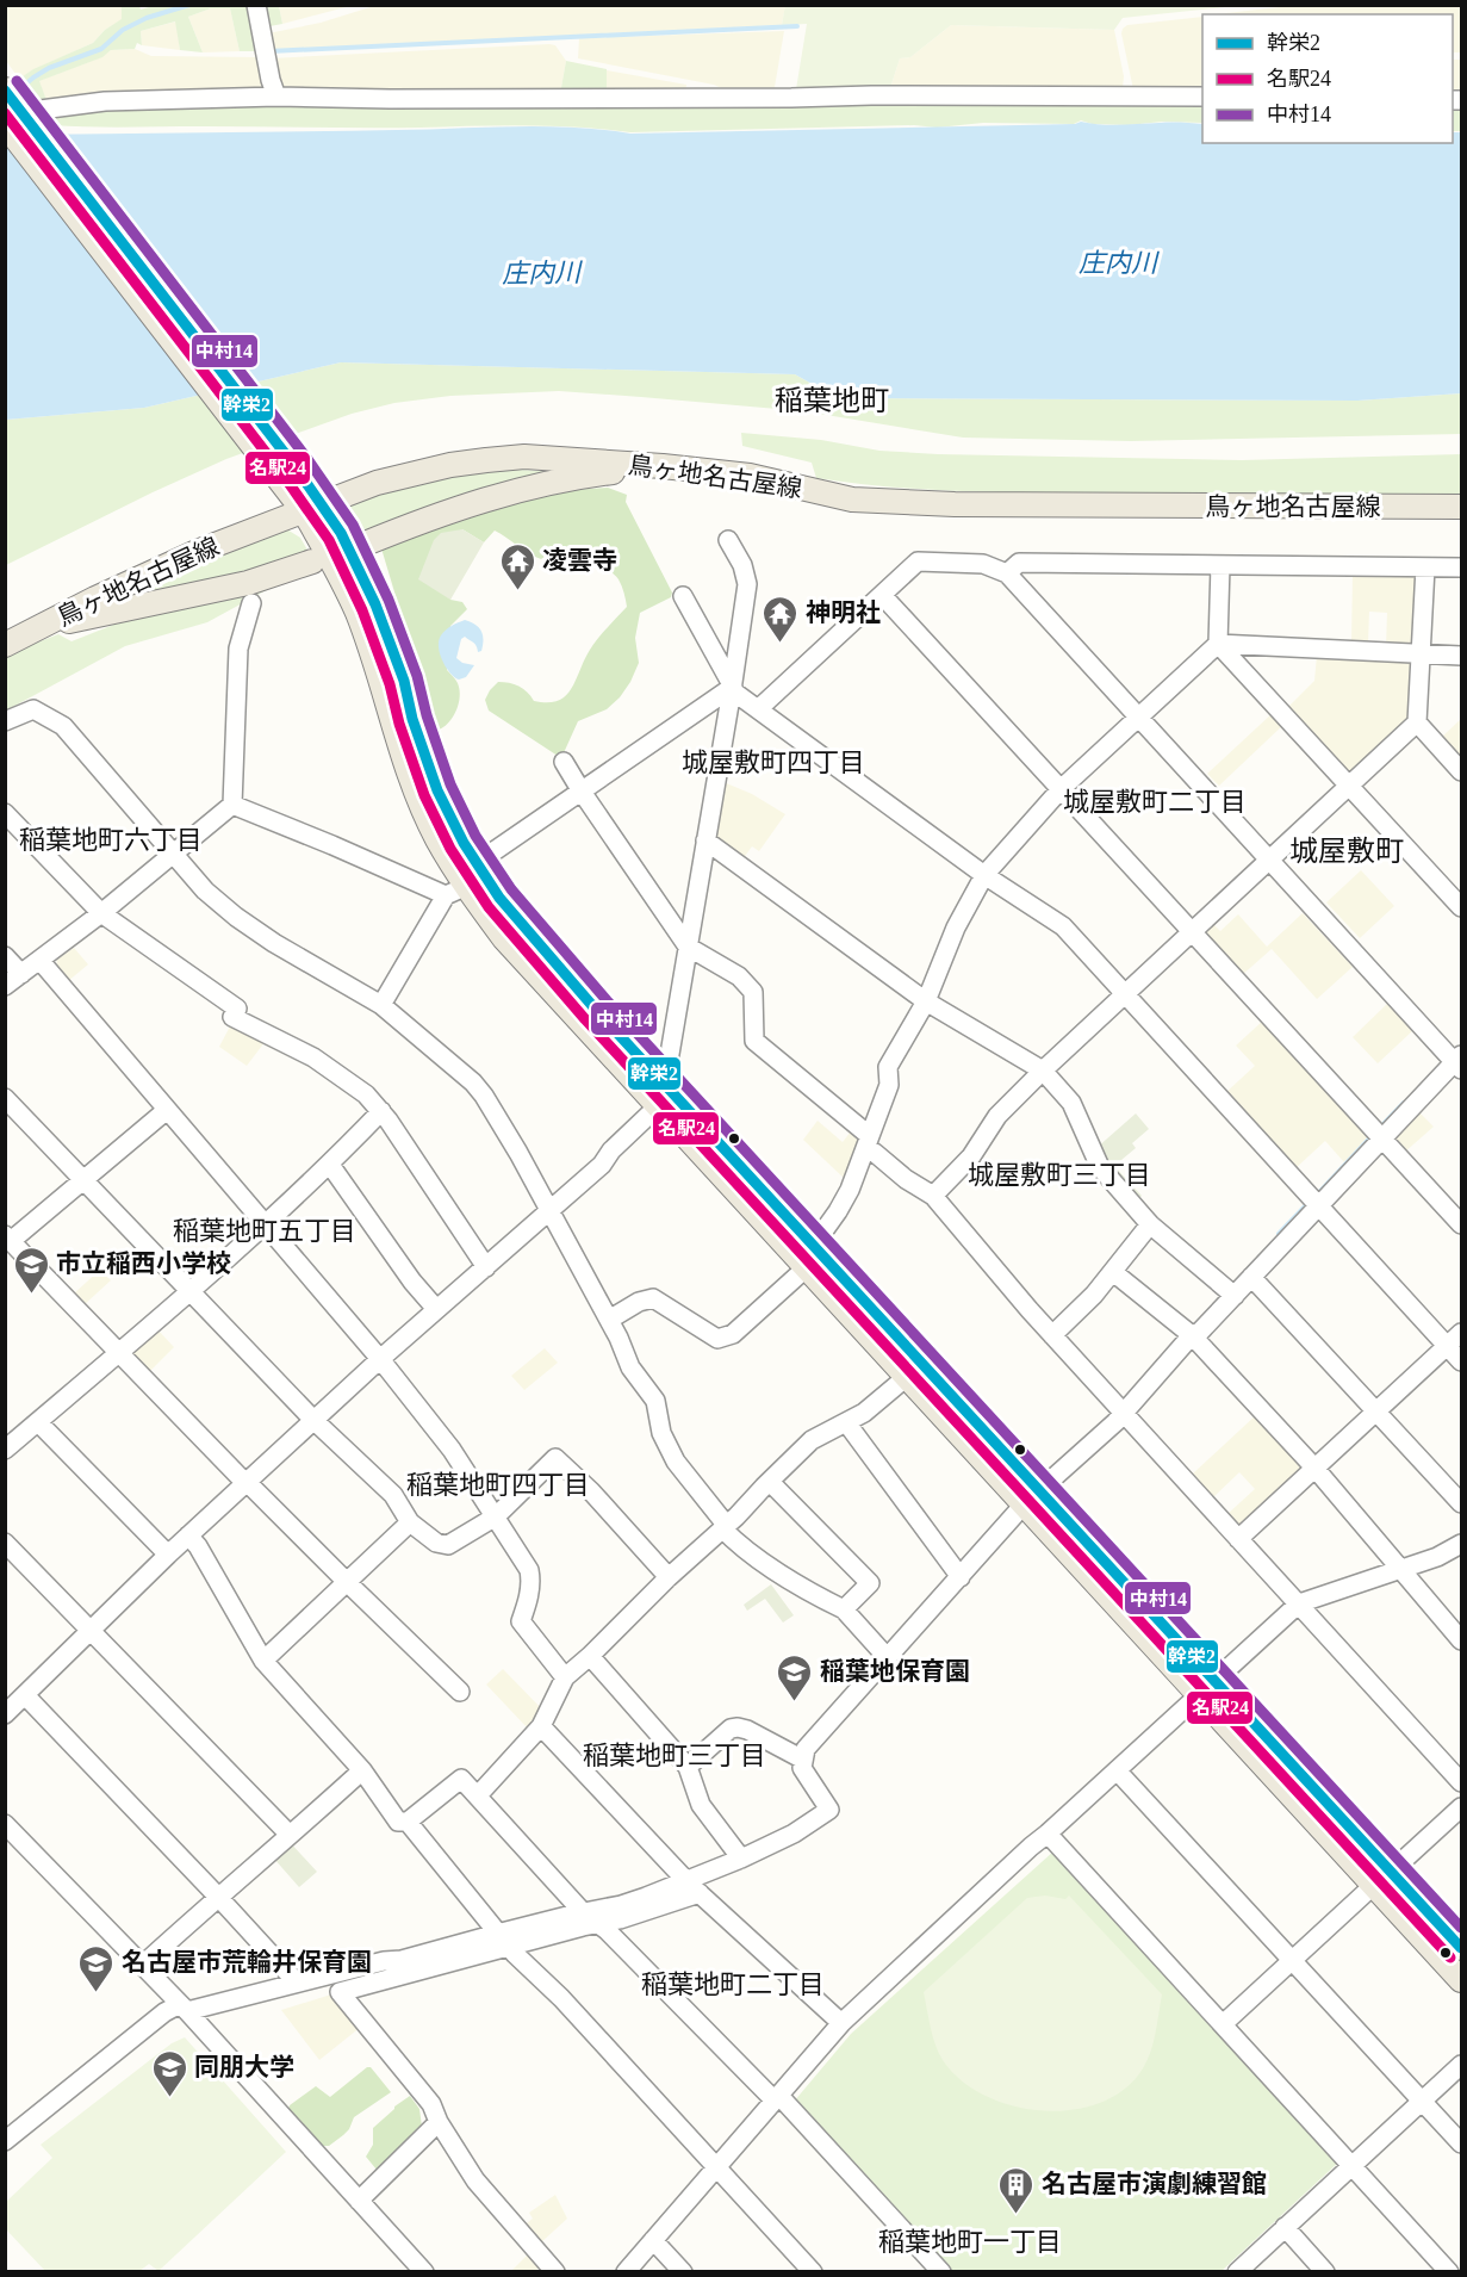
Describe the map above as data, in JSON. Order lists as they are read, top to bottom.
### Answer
{
  "streets": {
    "main road": ["鳥ヶ地名古屋線"]
  },
  "districts": [
    "稲葉地町",
    "城屋敷町四丁目",
    "城屋敷町二丁目",
    "稲葉地町六丁目",
    "城屋敷町",
    "城屋敷町三丁目",
    "稲葉地町五丁目",
    "稲葉地町四丁目",
    "稲葉地町三丁目",
    "稲葉地町二丁目",
    "稲葉地町一丁目"
  ],
  "water": ["庄内川"],
  "places": {
    "temple": ["凌雲寺", "神明社"],
    "school or university": [
      "市立稲西小学校",
      "稲葉地保育園",
      "名古屋市荒輪井保育園",
      "同朋大学"
    ],
    "building": ["名古屋市演劇練習館"]
  },
  "lines": ["transit line 中村14", "transit line 幹栄2", "transit line 名駅24"],
  "legend": ["幹栄2", "名駅24", "中村14"]
}
